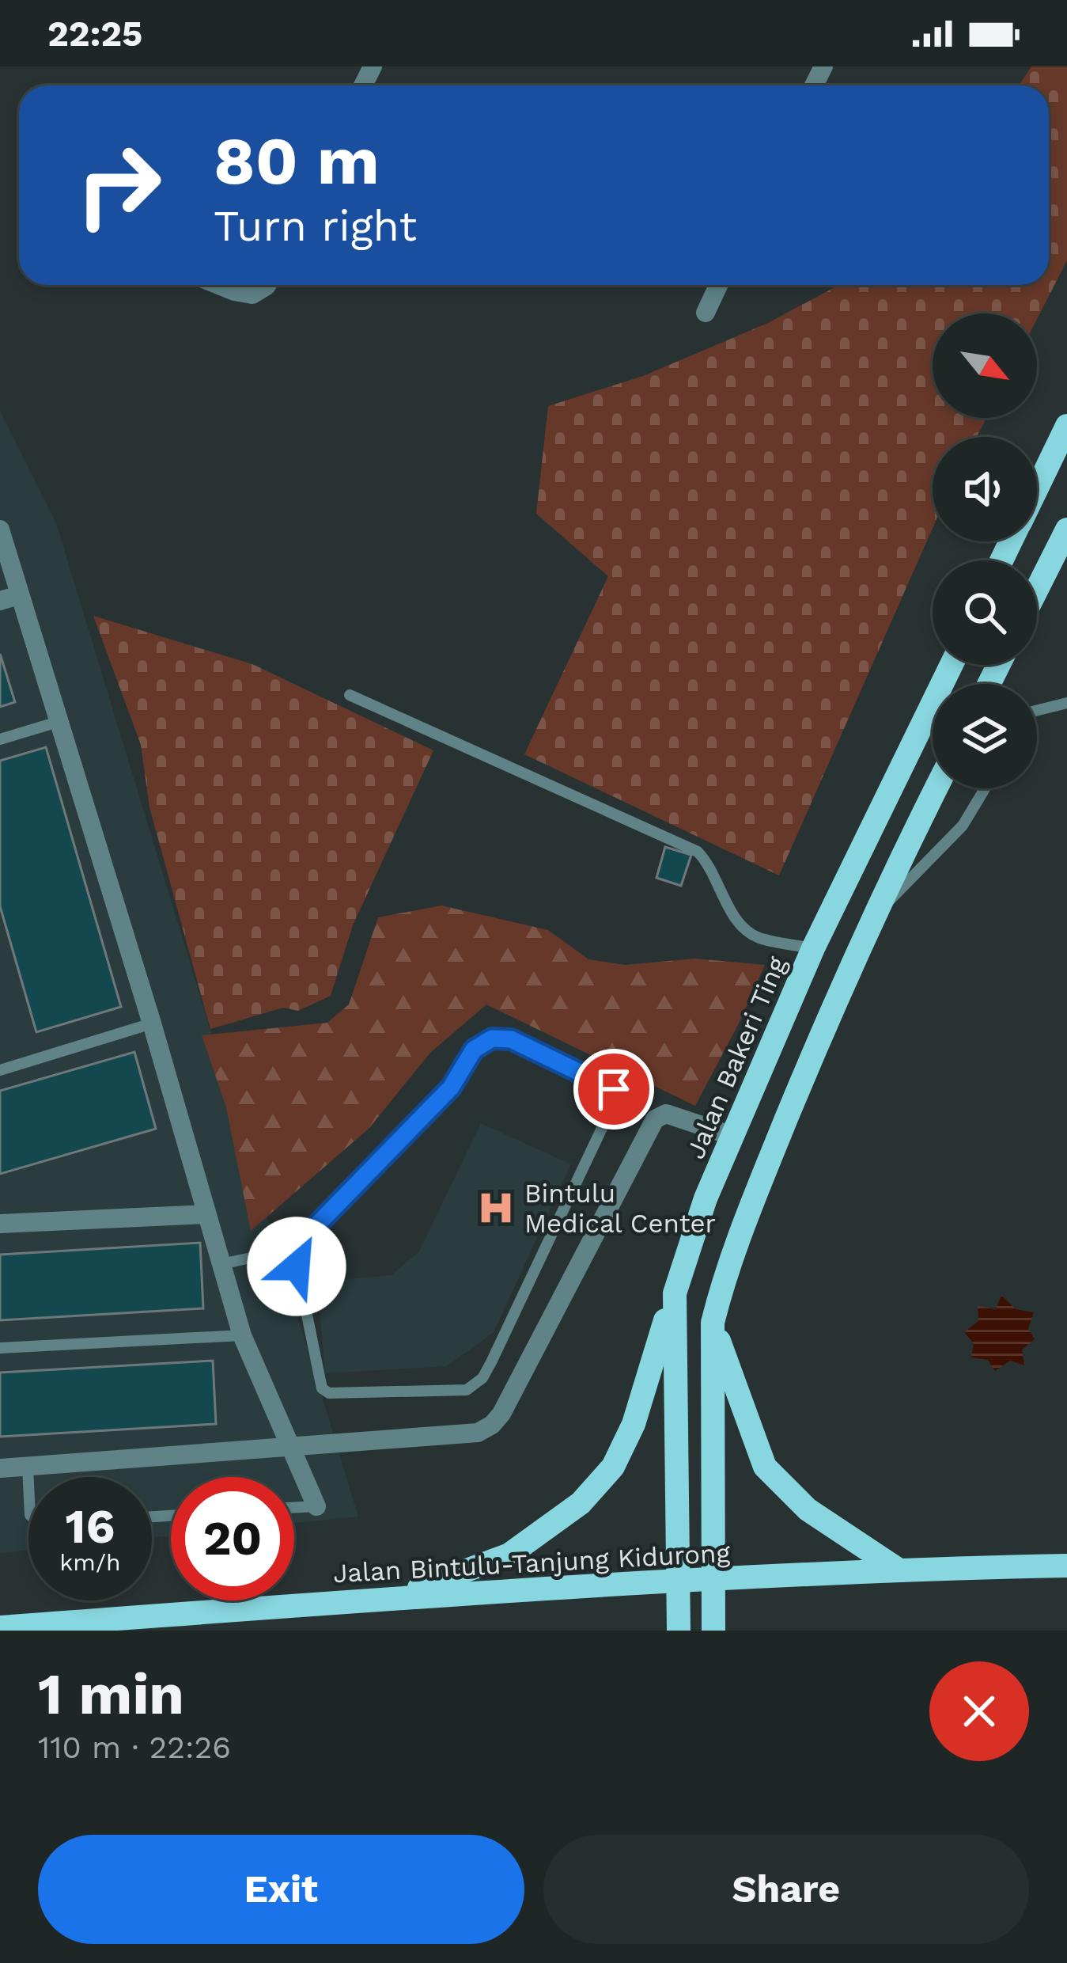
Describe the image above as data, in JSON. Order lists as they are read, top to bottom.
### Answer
{
  "streets": {
    "main road": ["Jalan Bakeri Ting", "Jalan Bintulu-Tanjung Kidurong"]
  },
  "crossings": [
    ["Jalan Bakeri Ting", "Jalan Bintulu-Tanjung Kidurong"]
  ],
  "places": {
    "hospital": ["Bintulu Medical Center"]
  },
  "north": "bottom right",
  "page": {
    "status": "22:25",
    "turn": ["80 m", "Turn right"],
    "speed": "16 km/h",
    "limit": "20",
    "heading": ["1 min", "110 m · 22:26"],
    "buttons": ["Exit", "Share"]
  }
}
